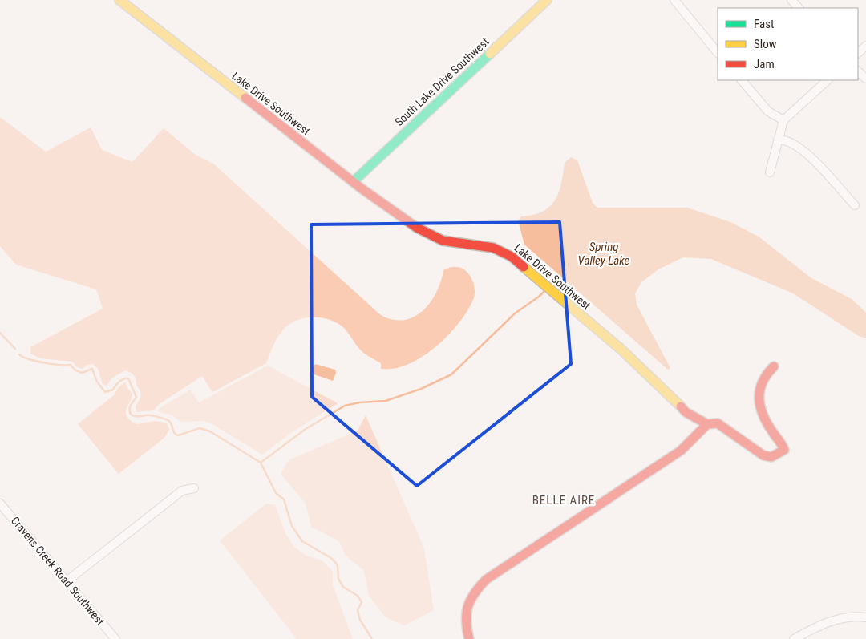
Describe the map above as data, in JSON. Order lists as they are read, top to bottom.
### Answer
{
  "streets": {
    "street": ["South Lake Drive Southwest", "Lake Drive Southwest", "Cravens Creek Road Southwest"]
  },
  "crossings": [
    ["South Lake Drive Southwest", "Lake Drive Southwest"]
  ],
  "districts": ["BELLE AIRE"],
  "water": ["Spring Valley Lake"],
  "legend": ["Fast", "Slow", "Jam"]
}
